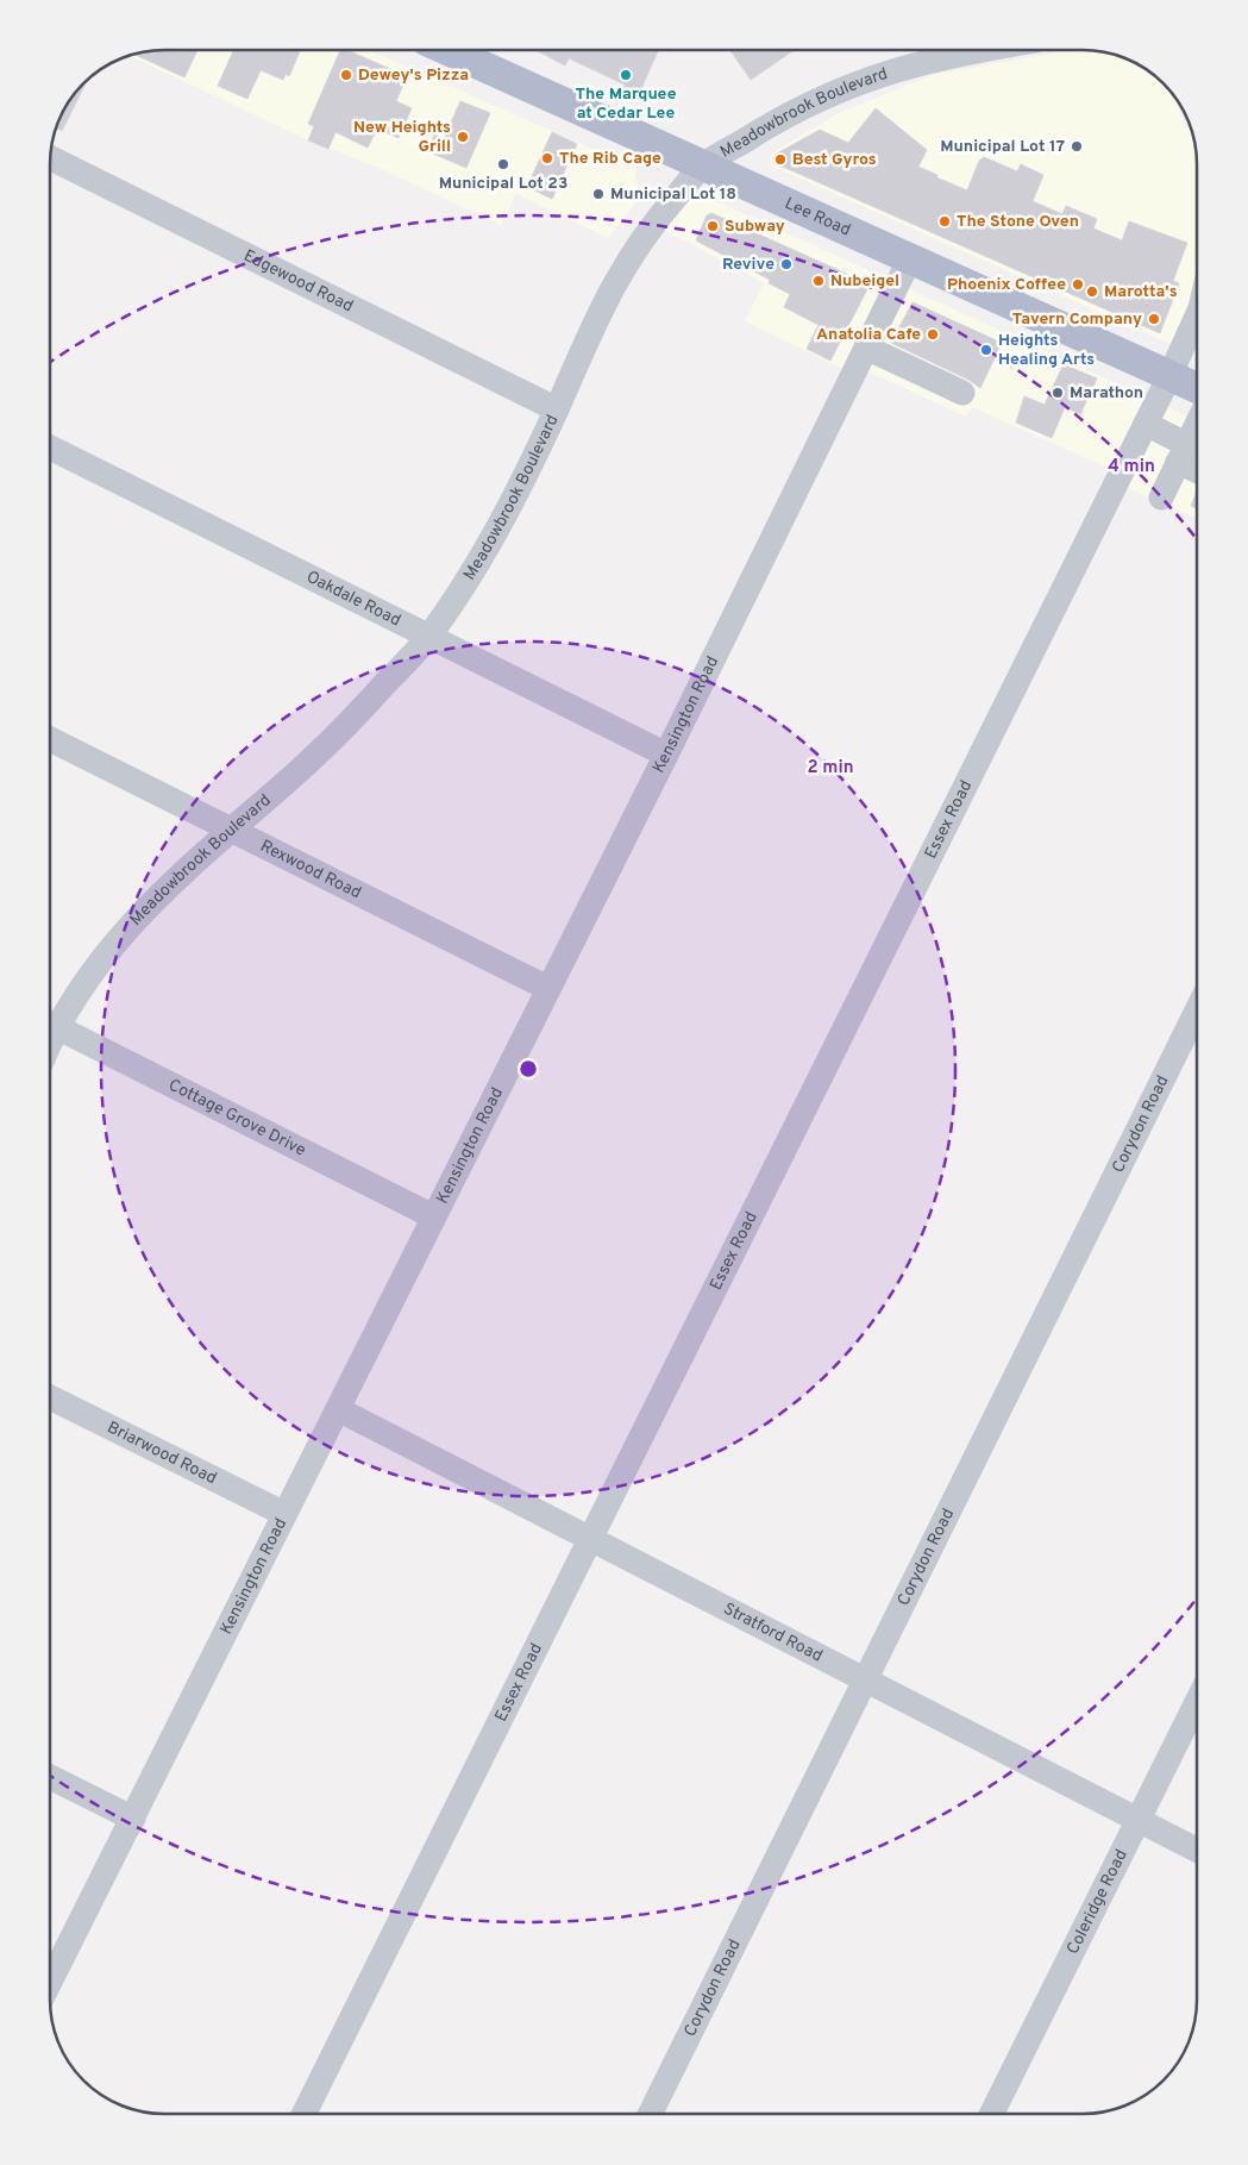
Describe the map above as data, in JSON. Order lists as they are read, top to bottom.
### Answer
{
  "streets": {
    "main road": ["Lee Road"],
    "street": [
      "Meadowbrook Boulevard",
      "Edgewood Road",
      "Oakdale Road",
      "Kensington Road",
      "Essex Road",
      "Rexwood Road",
      "Cottage Grove Drive",
      "Corydon Road",
      "Briarwood Road",
      "Stratford Road",
      "Coleridge Road"
    ]
  },
  "crossings": [
    ["Meadowbrook Boulevard", "Lee Road"],
    ["Meadowbrook Boulevard", "Edgewood Road"],
    ["Meadowbrook Boulevard", "Oakdale Road"],
    ["Meadowbrook Boulevard", "Rexwood Road"],
    ["Lee Road", "Kensington Road"],
    ["Lee Road", "Essex Road"],
    ["Oakdale Road", "Kensington Road"],
    ["Kensington Road", "Rexwood Road"],
    ["Kensington Road", "Cottage Grove Drive"],
    ["Kensington Road", "Briarwood Road"],
    ["Kensington Road", "Stratford Road"],
    ["Essex Road", "Stratford Road"],
    ["Corydon Road", "Stratford Road"],
    ["Stratford Road", "Coleridge Road"]
  ],
  "places": [
    "Dewey's Pizza",
    "The Marquee at Cedar Lee",
    "New Heights Grill",
    "Municipal Lot 17",
    "The Rib Cage",
    "Best Gyros",
    "Municipal Lot 23",
    "Municipal Lot 18",
    "The Stone Oven",
    "Subway",
    "Revive",
    "Nubeigel",
    "Phoenix Coffee",
    "Marotta's",
    "Tavern Company",
    "Anatolia Cafe",
    "Heights Healing Arts",
    "Marathon"
  ],
  "rings": ["4 min", "2 min"]
}
